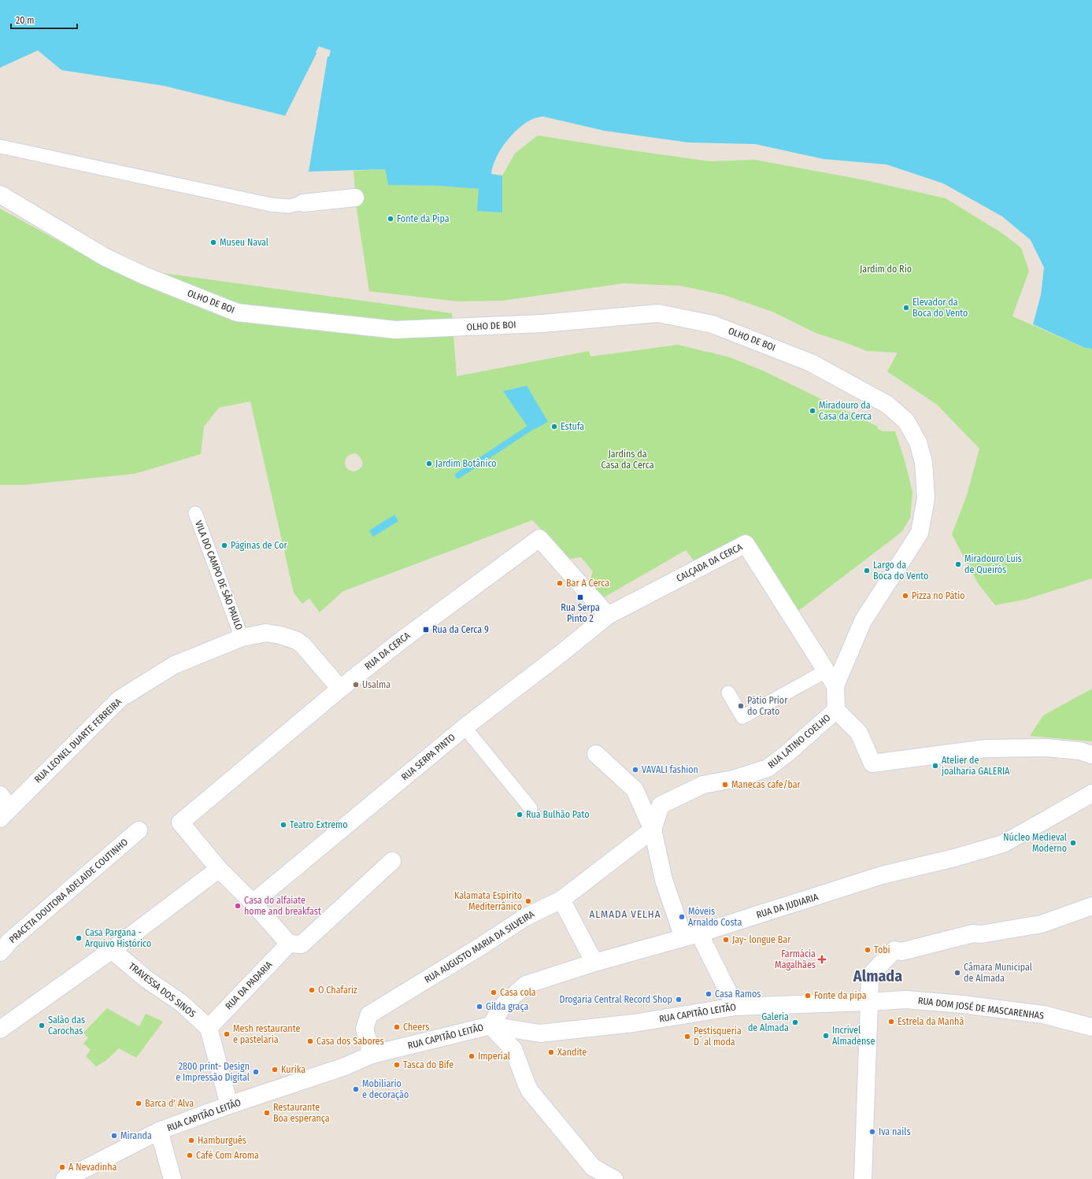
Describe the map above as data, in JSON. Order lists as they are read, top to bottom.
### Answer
{
  "streets": {
    "street": [
      "OLHO DE BOI",
      "CALÇADA DA CERCA",
      "RUA DA CERCA",
      "RUA LEONEL DUARTE FERREIRA",
      "RUA LATINO COELHO",
      "RUA SERPA PINTO",
      "PRACETA DOUTORA ADELAIDE COUTINHO",
      "RUA DA JUDIARIA",
      "RUA AUGUSTO MARIA DA SILVEIRA",
      "RUA DA PADARIA",
      "TRAVESSA DOS SINOS",
      "RUA DOM JOSÉ DE MASCARENHAS",
      "RUA CAPITÃO LEITÃO"
    ],
    "lane": ["VILA DO CAMPO DE SÃO PAULO"]
  },
  "crossings": [
    ["CALÇADA DA CERCA", "RUA DA CERCA"],
    ["CALÇADA DA CERCA", "RUA SERPA PINTO"],
    ["VILA DO CAMPO DE SÃO PAULO", "RUA LEONEL DUARTE FERREIRA"],
    ["RUA DA CERCA", "RUA LEONEL DUARTE FERREIRA"],
    ["RUA DA CERCA", "RUA SERPA PINTO"],
    ["RUA LATINO COELHO", "RUA AUGUSTO MARIA DA SILVEIRA"],
    ["RUA DA JUDIARIA", "RUA CAPITÃO LEITÃO"],
    ["RUA AUGUSTO MARIA DA SILVEIRA", "RUA CAPITÃO LEITÃO"],
    ["RUA DA PADARIA", "TRAVESSA DOS SINOS"],
    ["RUA DOM JOSÉ DE MASCARENHAS", "RUA CAPITÃO LEITÃO"]
  ],
  "districts": ["ALMADA VELHA", "Almada"],
  "parks": ["Jardim do Rio", "Jardins da Casa da Cerca"],
  "places": {
    "other": [
      "Fonte da Pipa",
      "Museu Naval",
      "Elevador da Boca do Vento",
      "Miradouro da Casa da Cerca",
      "Estufa",
      "Jardim Botânico",
      "Páginas de Cor",
      "Miradouro Luís de Queirós",
      "Largo da Boca do Vento",
      "Bar A Cerca",
      "Pizza no Pátio",
      "Usalma",
      "Pátio Prior do Crato",
      "Atelier de joalharia GALERIA",
      "VAVALI fashion",
      "Manecas cafe/bar",
      "Rua Bulhão Pato",
      "Teatro Extremo",
      "Núcleo Medieval Moderno",
      "Kalamata Espírito Mediterrânico",
      "Casa do alfaiate home and breakfast",
      "Móveis Arnaldo Costa",
      "Casa Pargana - Arquivo Histórico",
      "Jay- longue Bar",
      "Tobi",
      "Câmara Municipal de Almada",
      "O Chafariz",
      "Casa cola",
      "Casa Ramos",
      "Fonte da pipa",
      "Drogaria Central Record Shop",
      "Gilda graça",
      "Estrela da Manhã",
      "Galeria de Almada",
      "Salão das Carochas",
      "Cheers",
      "Mesh restaurante e pastelaria",
      "Incrível Almadense",
      "Pestisqueria D´ al moda",
      "Casa dos Sabores",
      "Xandite",
      "Imperial",
      "Tasca do Bife",
      "Kurika",
      "2800 print- Design e Impressão Digital",
      "Mobiliario e decoração",
      "Barca d' Alva",
      "Restaurante Boa esperança",
      "Iva nails",
      "Miranda",
      "Hamburguês",
      "Café Com Aroma",
      "A Nevadinha"
    ],
    "transit": ["Rua Serpa Pinto 2", "Rua da Cerca 9"],
    "health": ["Farmácia Magalhães"]
  },
  "scale_bar": "20 m"
}
